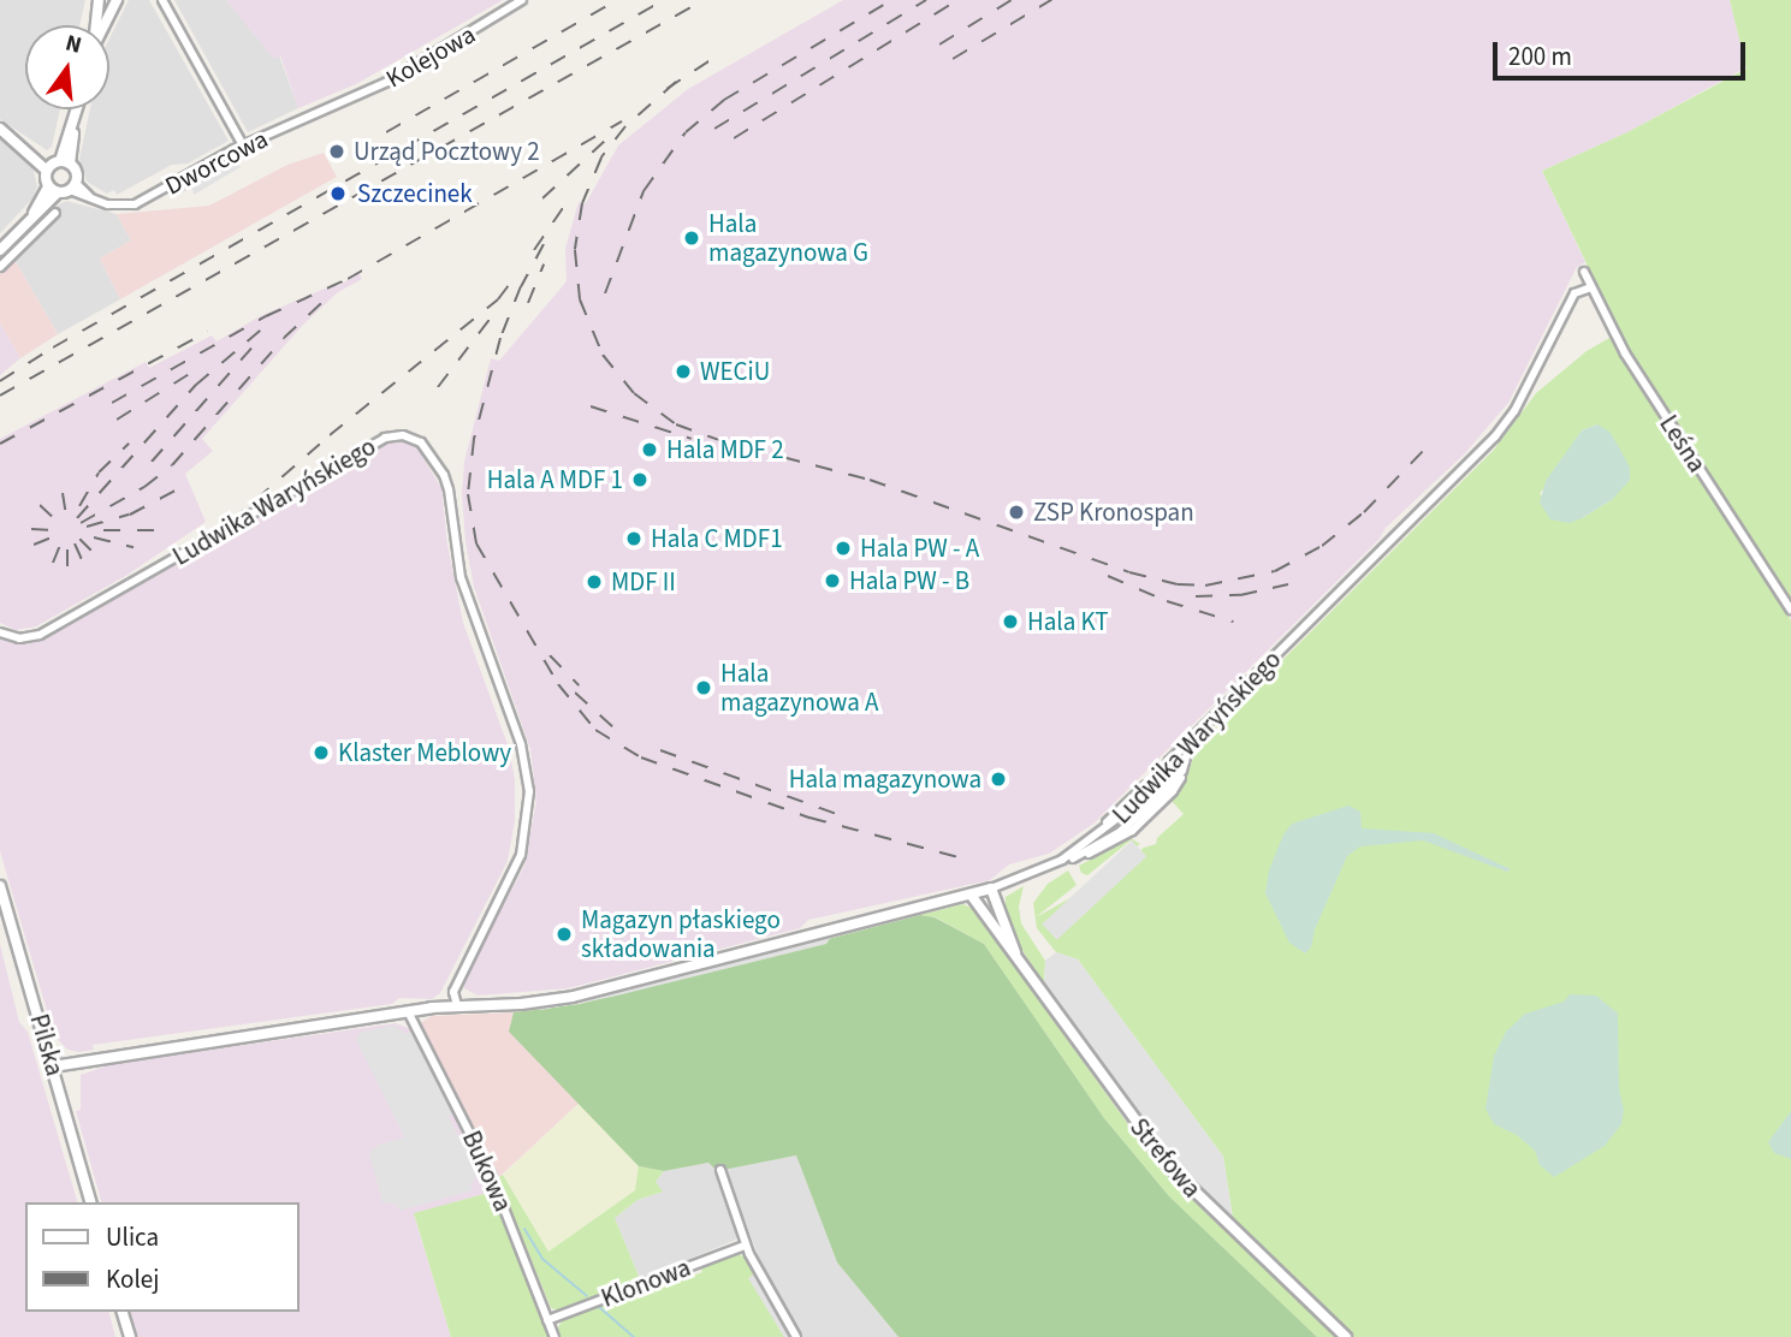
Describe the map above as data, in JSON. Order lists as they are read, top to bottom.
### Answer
{
  "streets": {
    "street": [
      "Kolejowa",
      "Dworcowa",
      "Leśna",
      "Ludwika Waryńskiego",
      "Pilska",
      "Strefowa",
      "Bukowa",
      "Klonowa"
    ]
  },
  "crossings": [
    ["Kolejowa", "Dworcowa"],
    ["Leśna", "Ludwika Waryńskiego"],
    ["Ludwika Waryńskiego", "Pilska"],
    ["Ludwika Waryńskiego", "Strefowa"],
    ["Ludwika Waryńskiego", "Bukowa"],
    ["Bukowa", "Klonowa"]
  ],
  "places": [
    "Urząd Pocztowy 2",
    "Szczecinek",
    "Hala magazynowa G",
    "WECiU",
    "Hala MDF 2",
    "Hala A MDF 1",
    "ZSP Kronospan",
    "Hala C MDF1",
    "Hala PW - A",
    "Hala PW - B",
    "MDF II",
    "Hala KT",
    "Hala magazynowa A",
    "Klaster Meblowy",
    "Hala magazynowa",
    "Magazyn płaskiego składowania"
  ],
  "legend": ["Ulica", "Kolej"],
  "scale_bar": "200 m",
  "north": "top"
}
